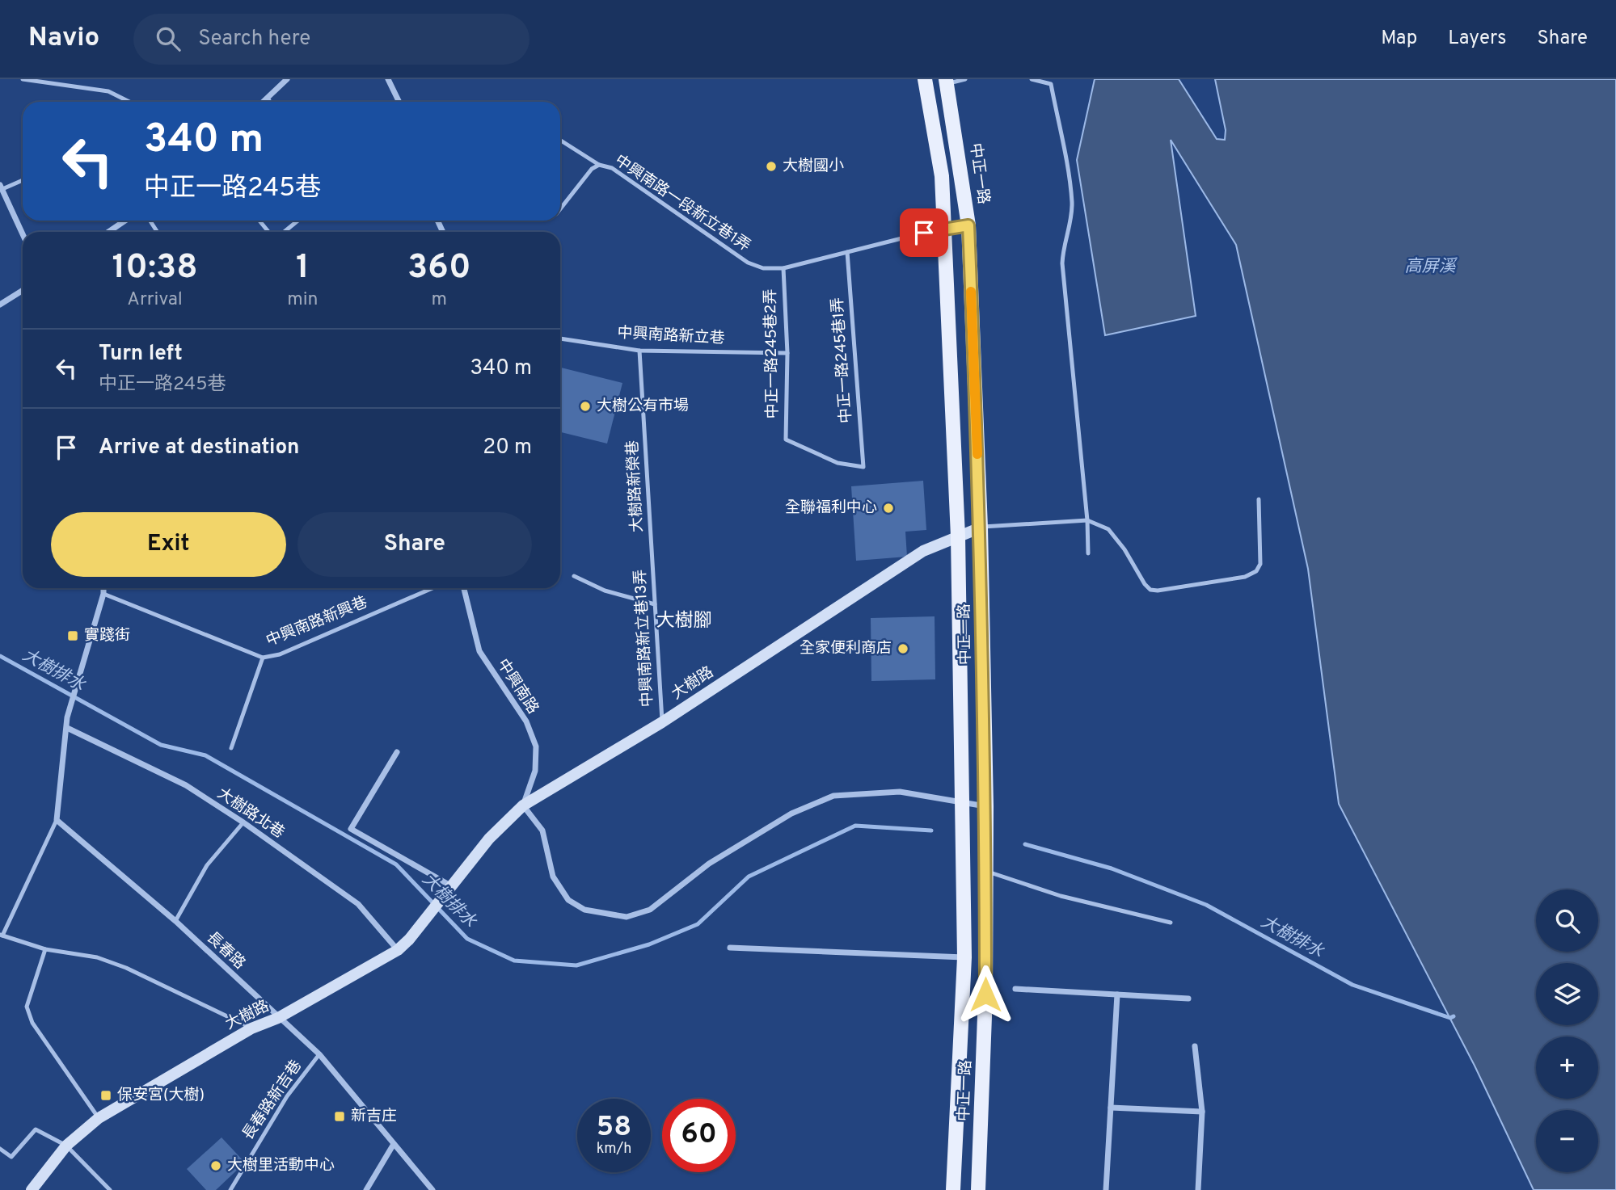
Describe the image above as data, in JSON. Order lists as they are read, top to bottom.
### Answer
{
  "streets": {
    "main road": ["中正一路"],
    "street": [
      "大樹路",
      "中興南路",
      "大樹路北巷",
      "長春路"
    ],
    "lane": [
      "中興南路一段新立巷1弄",
      "中興南路新立巷",
      "中正一路245巷2弄",
      "中正一路245巷1弄",
      "大樹路新榮巷",
      "中興南路新興巷",
      "中興南路新立巷13弄",
      "長春路新吉巷"
    ]
  },
  "crossings": [
    ["中正一路", "中興南路一段新立巷1弄"],
    ["中正一路", "大樹路"],
    ["中興南路一段新立巷1弄", "中正一路245巷2弄"],
    ["中興南路一段新立巷1弄", "中正一路245巷1弄"],
    ["中興南路新立巷", "中正一路245巷2弄"],
    ["中興南路新立巷", "大樹路新榮巷"],
    ["中正一路245巷2弄", "中正一路245巷1弄"],
    ["大樹路新榮巷", "中興南路新立巷13弄"],
    ["中興南路新立巷13弄", "大樹路"],
    ["大樹路", "中興南路"],
    ["大樹路", "大樹路北巷"],
    ["大樹路", "長春路"],
    ["長春路", "長春路新吉巷"]
  ],
  "districts": ["大樹腳"],
  "water": ["高屏溪", "大樹排水"],
  "places": {
    "other": [
      "大樹國小",
      "大樹公有市場",
      "全聯福利中心",
      "全家便利商店",
      "大樹里活動中心"
    ],
    "transit": ["實踐街", "保安宮(大樹)", "新吉庄"]
  },
  "page": {
    "header": "Navio",
    "search": "Search here",
    "nav": ["Map", "Layers", "Share"],
    "turn": ["340 m", "中正一路245巷"],
    "eta": [
      "10:38",
      "Arrival",
      "1",
      "min",
      "360",
      "m"
    ],
    "list": [
      {
        "name": "Turn left",
        "note": "中正一路245巷",
        "value": "340 m"
      },
      {
        "name": "Arrive at destination",
        "value": "20 m"
      }
    ],
    "buttons": ["Exit", "Share"],
    "map_buttons": ["+", "−"],
    "speed": "58 km/h",
    "limit": "60"
  }
}
